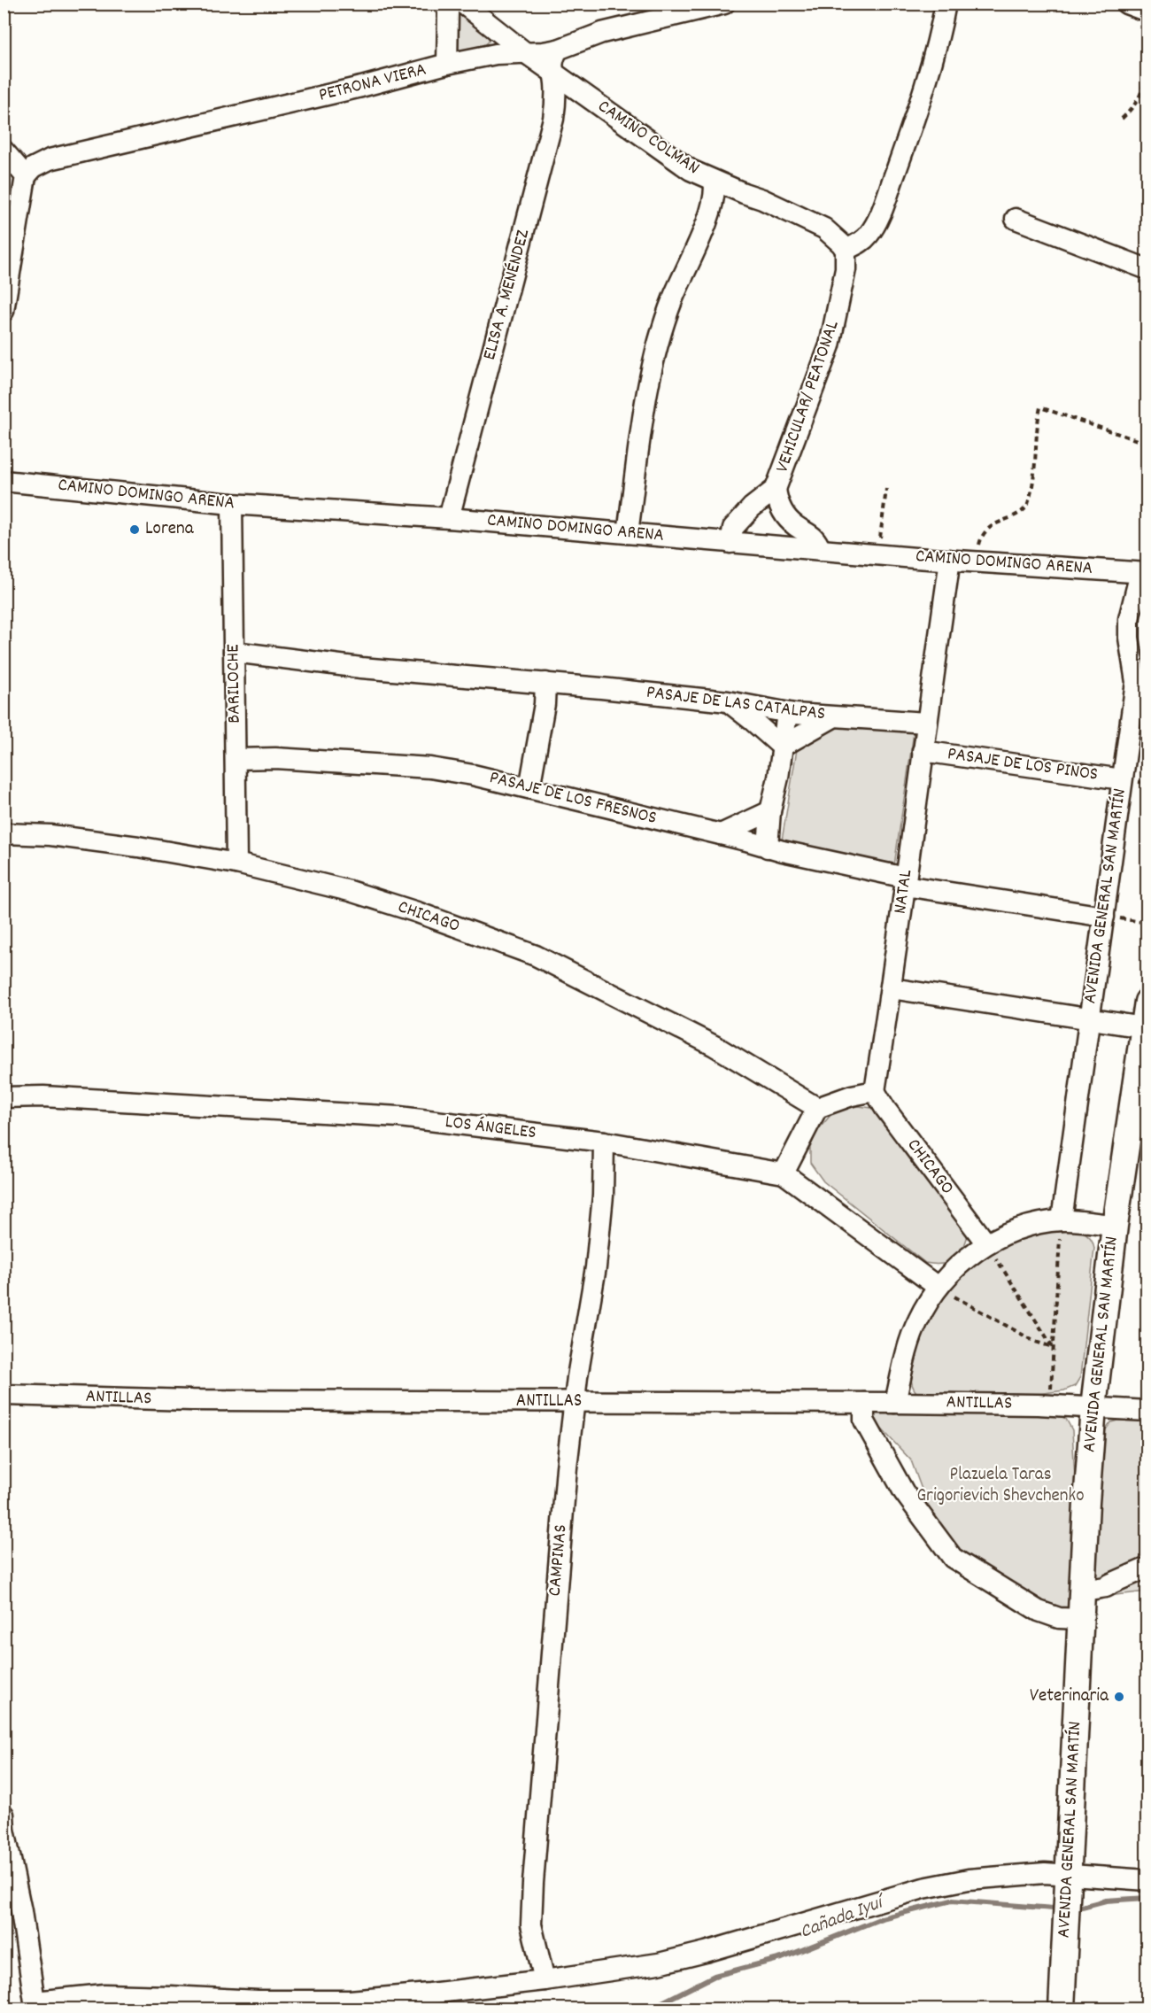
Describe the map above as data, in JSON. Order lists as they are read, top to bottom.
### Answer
{
  "streets": {
    "main road": ["AVENIDA GENERAL SAN MARTÍN"],
    "street": [
      "PETRONA VIERA",
      "CAMINO COLMAN",
      "ELISA A. MENÉNDEZ",
      "VEHICULAR/ PEATONAL",
      "CAMINO DOMINGO ARENA",
      "BARILOCHE",
      "PASAJE DE LAS CATALPAS",
      "PASAJE DE LOS PINOS",
      "PASAJE DE LOS FRESNOS",
      "NATAL",
      "CHICAGO",
      "LOS ÁNGELES",
      "ANTILLAS",
      "CAMPINAS"
    ]
  },
  "crossings": [
    ["PETRONA VIERA", "CAMINO COLMAN"],
    ["PETRONA VIERA", "ELISA A. MENÉNDEZ"],
    ["CAMINO COLMAN", "ELISA A. MENÉNDEZ"],
    ["CAMINO COLMAN", "VEHICULAR/ PEATONAL"],
    ["ELISA A. MENÉNDEZ", "CAMINO DOMINGO ARENA"],
    ["VEHICULAR/ PEATONAL", "CAMINO DOMINGO ARENA"],
    ["CAMINO DOMINGO ARENA", "BARILOCHE"],
    ["CAMINO DOMINGO ARENA", "NATAL"],
    ["CAMINO DOMINGO ARENA", "AVENIDA GENERAL SAN MARTÍN"],
    ["BARILOCHE", "PASAJE DE LAS CATALPAS"],
    ["BARILOCHE", "PASAJE DE LOS FRESNOS"],
    ["BARILOCHE", "CHICAGO"],
    ["PASAJE DE LAS CATALPAS", "NATAL"],
    ["PASAJE DE LOS PINOS", "NATAL"],
    ["PASAJE DE LOS PINOS", "AVENIDA GENERAL SAN MARTÍN"],
    ["PASAJE DE LOS FRESNOS", "NATAL"],
    ["PASAJE DE LOS FRESNOS", "AVENIDA GENERAL SAN MARTÍN"],
    ["NATAL", "CHICAGO"],
    ["AVENIDA GENERAL SAN MARTÍN", "CHICAGO"],
    ["AVENIDA GENERAL SAN MARTÍN", "LOS ÁNGELES"],
    ["AVENIDA GENERAL SAN MARTÍN", "ANTILLAS"],
    ["LOS ÁNGELES", "CAMPINAS"],
    ["ANTILLAS", "CAMPINAS"]
  ],
  "water": ["Cañada Iyuí"],
  "parks": ["Plazuela Taras Grigorievich Shevchenko"],
  "places": ["Lorena", "Veterinaria"]
}
